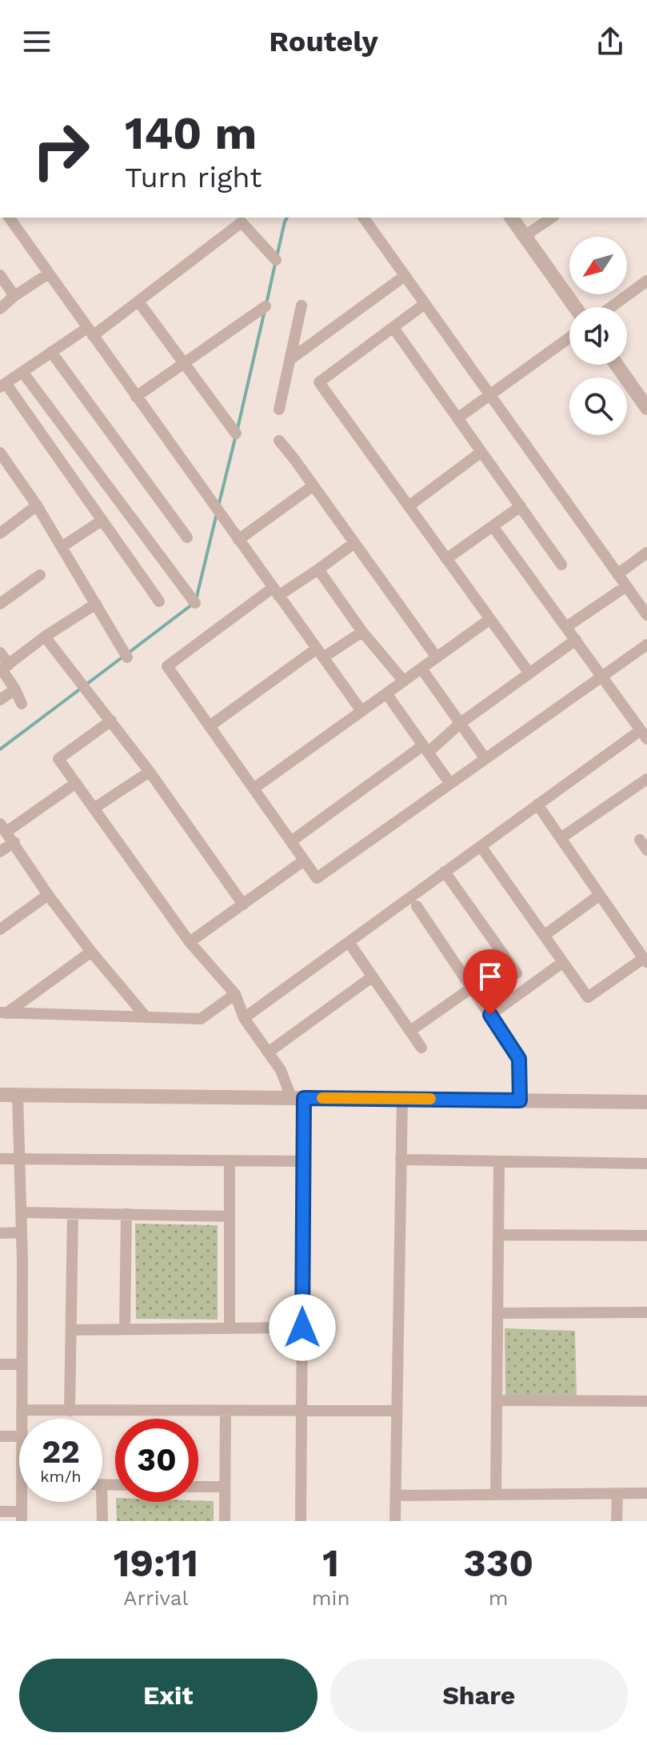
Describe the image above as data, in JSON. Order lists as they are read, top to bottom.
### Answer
{
  "north": "bottom left",
  "page": {
    "header": "Routely",
    "turn": ["140 m", "Turn right"],
    "speed": "22 km/h",
    "limit": "30",
    "eta": [
      "19:11",
      "Arrival",
      "1",
      "min",
      "330",
      "m"
    ],
    "buttons": ["Exit", "Share"]
  }
}
